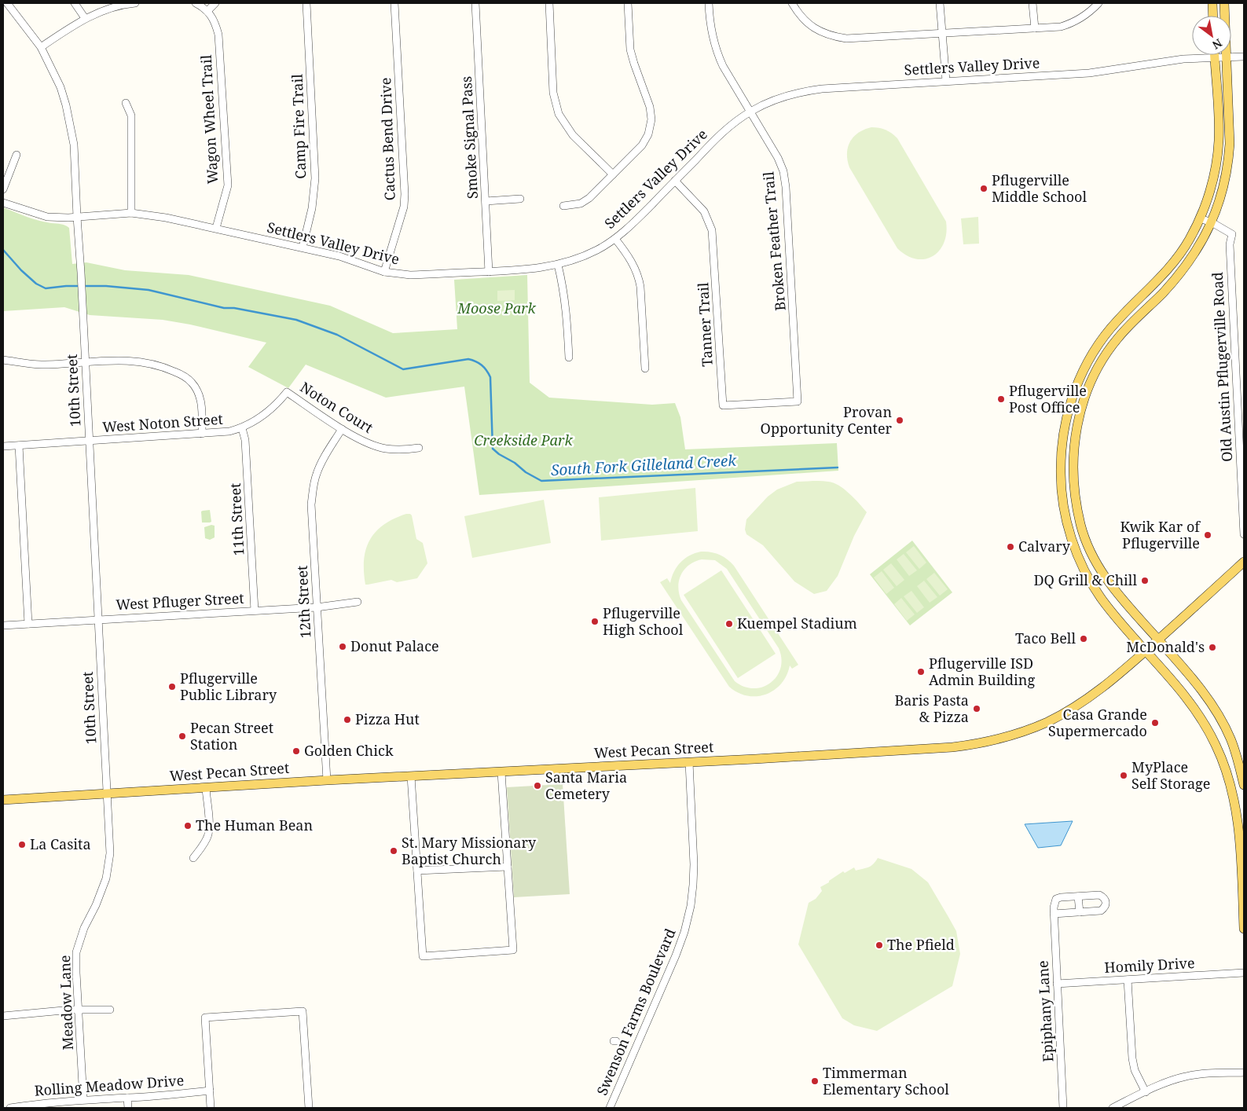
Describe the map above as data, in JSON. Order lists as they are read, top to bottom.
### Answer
{
  "streets": {
    "main road": ["West Pecan Street"],
    "street": [
      "Settlers Valley Drive",
      "Wagon Wheel Trail",
      "Camp Fire Trail",
      "Smoke Signal Pass",
      "Cactus Bend Drive",
      "Broken Feather Trail",
      "Tanner Trail",
      "Old Austin Pflugerville Road",
      "10th Street",
      "Noton Court",
      "West Noton Street",
      "11th Street",
      "West Pfluger Street",
      "12th Street",
      "Homily Drive",
      "Meadow Lane",
      "Epiphany Lane",
      "Swenson Farms Boulevard",
      "Rolling Meadow Drive"
    ]
  },
  "crossings": [
    ["Settlers Valley Drive", "Wagon Wheel Trail"],
    ["Settlers Valley Drive", "Camp Fire Trail"],
    ["Settlers Valley Drive", "Smoke Signal Pass"],
    ["Settlers Valley Drive", "Cactus Bend Drive"],
    ["Settlers Valley Drive", "Broken Feather Trail"],
    ["Settlers Valley Drive", "Tanner Trail"],
    ["Settlers Valley Drive", "10th Street"],
    ["Broken Feather Trail", "Tanner Trail"],
    ["10th Street", "West Noton Street"],
    ["10th Street", "West Pfluger Street"],
    ["10th Street", "West Pecan Street"],
    ["10th Street", "Meadow Lane"],
    ["Noton Court", "West Noton Street"],
    ["Noton Court", "12th Street"],
    ["West Noton Street", "11th Street"],
    ["11th Street", "West Pfluger Street"],
    ["West Pfluger Street", "12th Street"],
    ["12th Street", "West Pecan Street"],
    ["West Pecan Street", "Meadow Lane"],
    ["West Pecan Street", "Swenson Farms Boulevard"],
    ["Homily Drive", "Epiphany Lane"],
    ["Meadow Lane", "Rolling Meadow Drive"]
  ],
  "water": ["South Fork Gilleland Creek"],
  "parks": ["Moose Park", "Creekside Park"],
  "places": [
    "Pflugerville Middle School",
    "Pflugerville Post Office",
    "Provan Opportunity Center",
    "Kwik Kar of Pflugerville",
    "Calvary",
    "DQ Grill & Chill",
    "Pflugerville High School",
    "Kuempel Stadium",
    "Taco Bell",
    "Donut Palace",
    "McDonald's",
    "Pflugerville ISD Admin Building",
    "Pflugerville Public Library",
    "Baris Pasta & Pizza",
    "Pizza Hut",
    "Casa Grande Supermercado",
    "Pecan Street Station",
    "Golden Chick",
    "MyPlace Self Storage",
    "Santa Maria Cemetery",
    "The Human Bean",
    "La Casita",
    "St. Mary Missionary Baptist Church",
    "The Pfield",
    "Timmerman Elementary School"
  ],
  "north": "bottom right"
}
